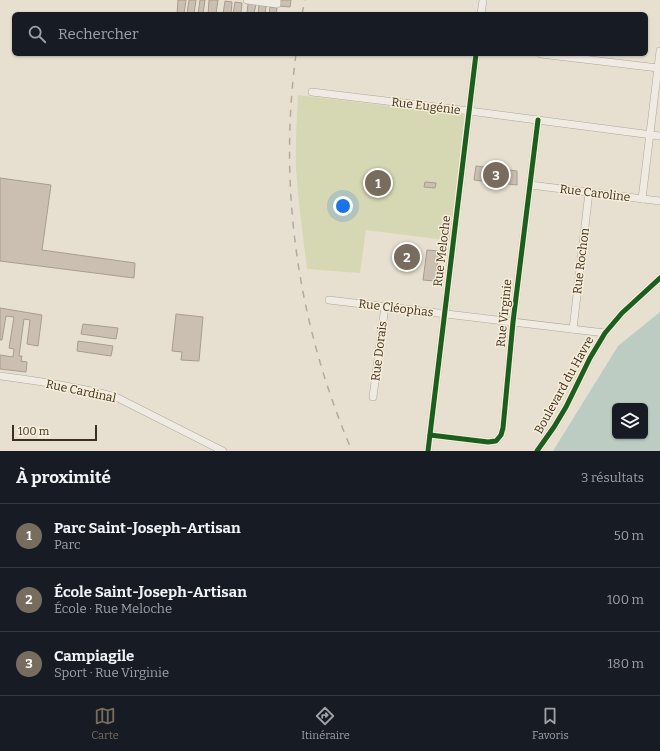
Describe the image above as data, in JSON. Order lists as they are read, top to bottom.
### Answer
{
  "streets": {
    "street": [
      "Rue Eugénie",
      "Rue Caroline",
      "Rue Meloche",
      "Rue Rochon",
      "Rue Cléophas",
      "Rue Virginie",
      "Rue Dorais",
      "Boulevard du Havre",
      "Rue Cardinal"
    ]
  },
  "crossings": [
    ["Rue Eugénie", "Rue Meloche"],
    ["Rue Eugénie", "Rue Virginie"],
    ["Rue Caroline", "Rue Rochon"],
    ["Rue Caroline", "Rue Virginie"],
    ["Rue Meloche", "Rue Cléophas"],
    ["Rue Meloche", "Rue Virginie"],
    ["Rue Rochon", "Rue Cléophas"],
    ["Rue Cléophas", "Rue Virginie"],
    ["Rue Cléophas", "Rue Dorais"],
    ["Rue Cléophas", "Boulevard du Havre"]
  ],
  "scale_bar": "100 m",
  "page": {
    "search": "Rechercher",
    "pins": ["3", "1", "2"],
    "scale": "100 m",
    "heading": ["À proximité", "3 résultats"],
    "list": [
      {
        "mark": "1",
        "name": "Parc Saint-Joseph-Artisan",
        "note": "Parc",
        "value": "50 m"
      },
      {
        "mark": "2",
        "name": "École Saint-Joseph-Artisan",
        "note": "École · Rue Meloche",
        "value": "100 m"
      },
      {
        "mark": "3",
        "name": "Campiagile",
        "note": "Sport · Rue Virginie",
        "value": "180 m"
      }
    ],
    "nav": ["Carte", "Itinéraire", "Favoris"]
  }
}
